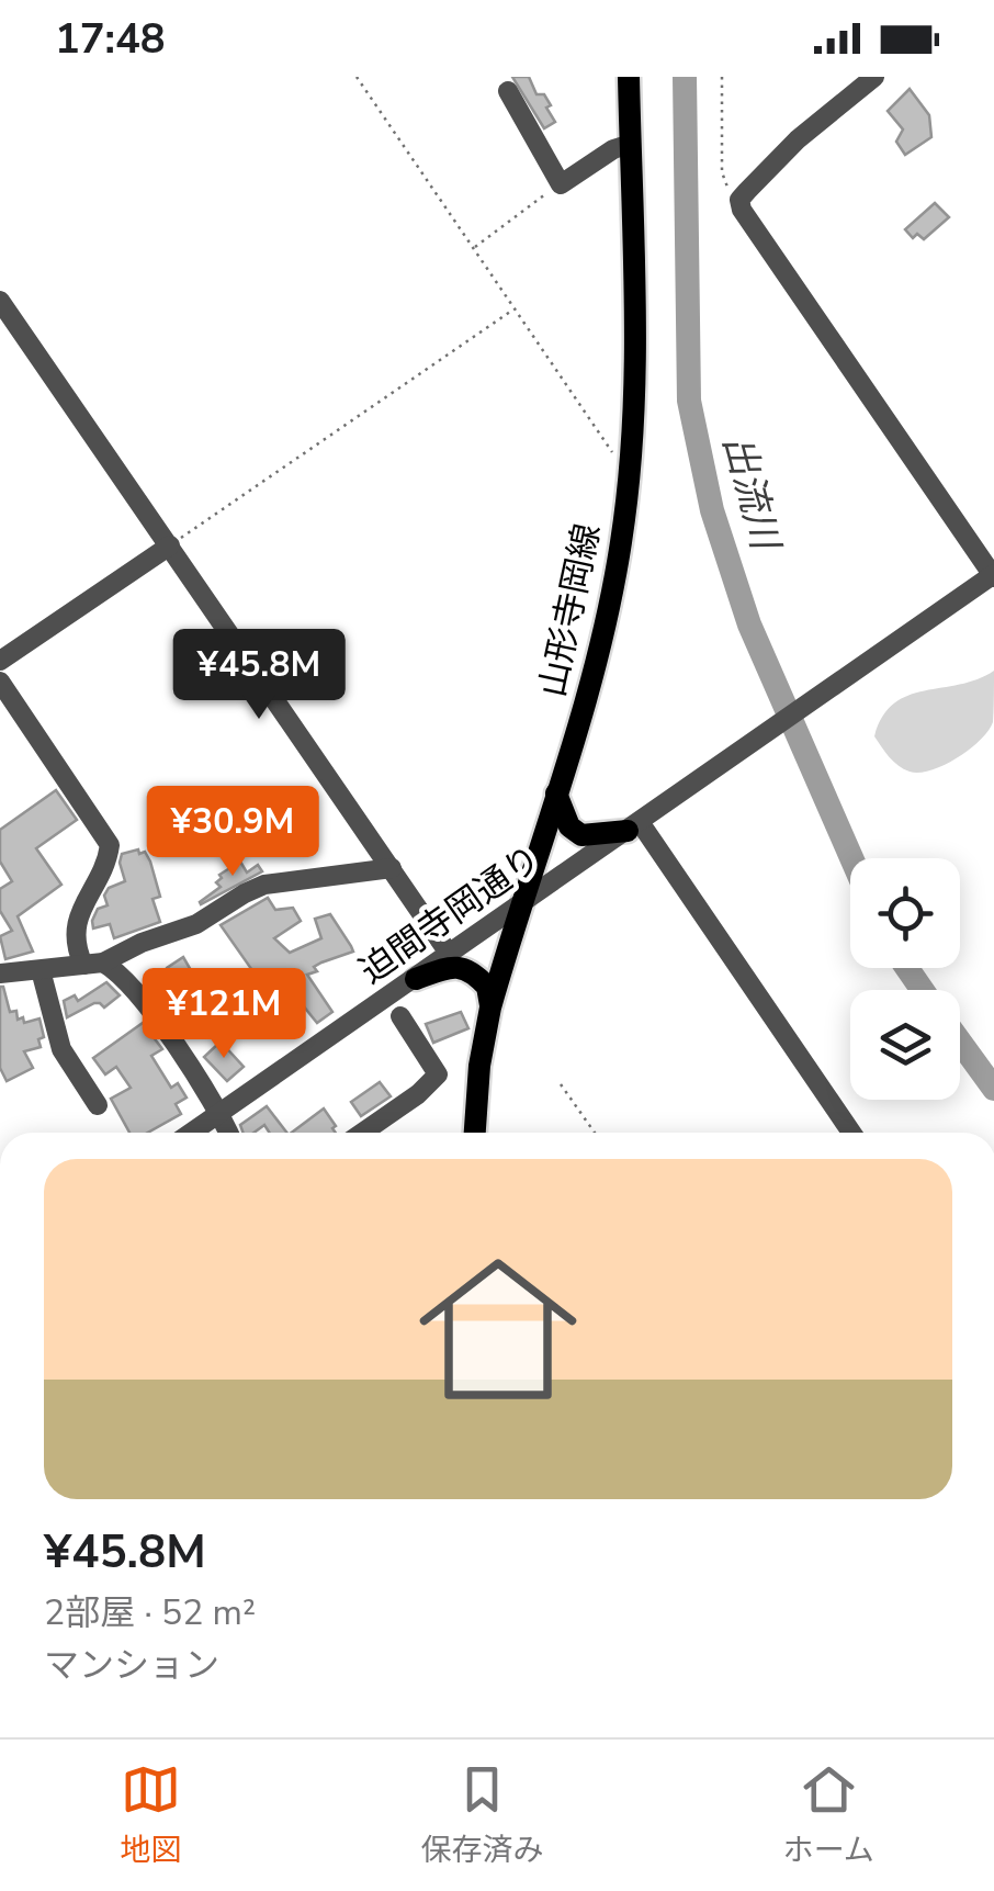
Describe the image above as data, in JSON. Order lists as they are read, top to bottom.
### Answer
{
  "streets": {
    "main road": ["山形寺岡線"],
    "street": ["迫間寺岡通り"]
  },
  "crossings": [
    ["山形寺岡線", "迫間寺岡通り"]
  ],
  "water": ["出流川"],
  "page": {
    "status": "17:48",
    "price": ["¥45.8M", "¥30.9M", "¥121M"],
    "list": [
      {
        "name": "¥45.8M",
        "note": "2部屋 · 52 m² · マンション"
      }
    ],
    "tabs": ["地図", "保存済み", "ホーム"]
  }
}
